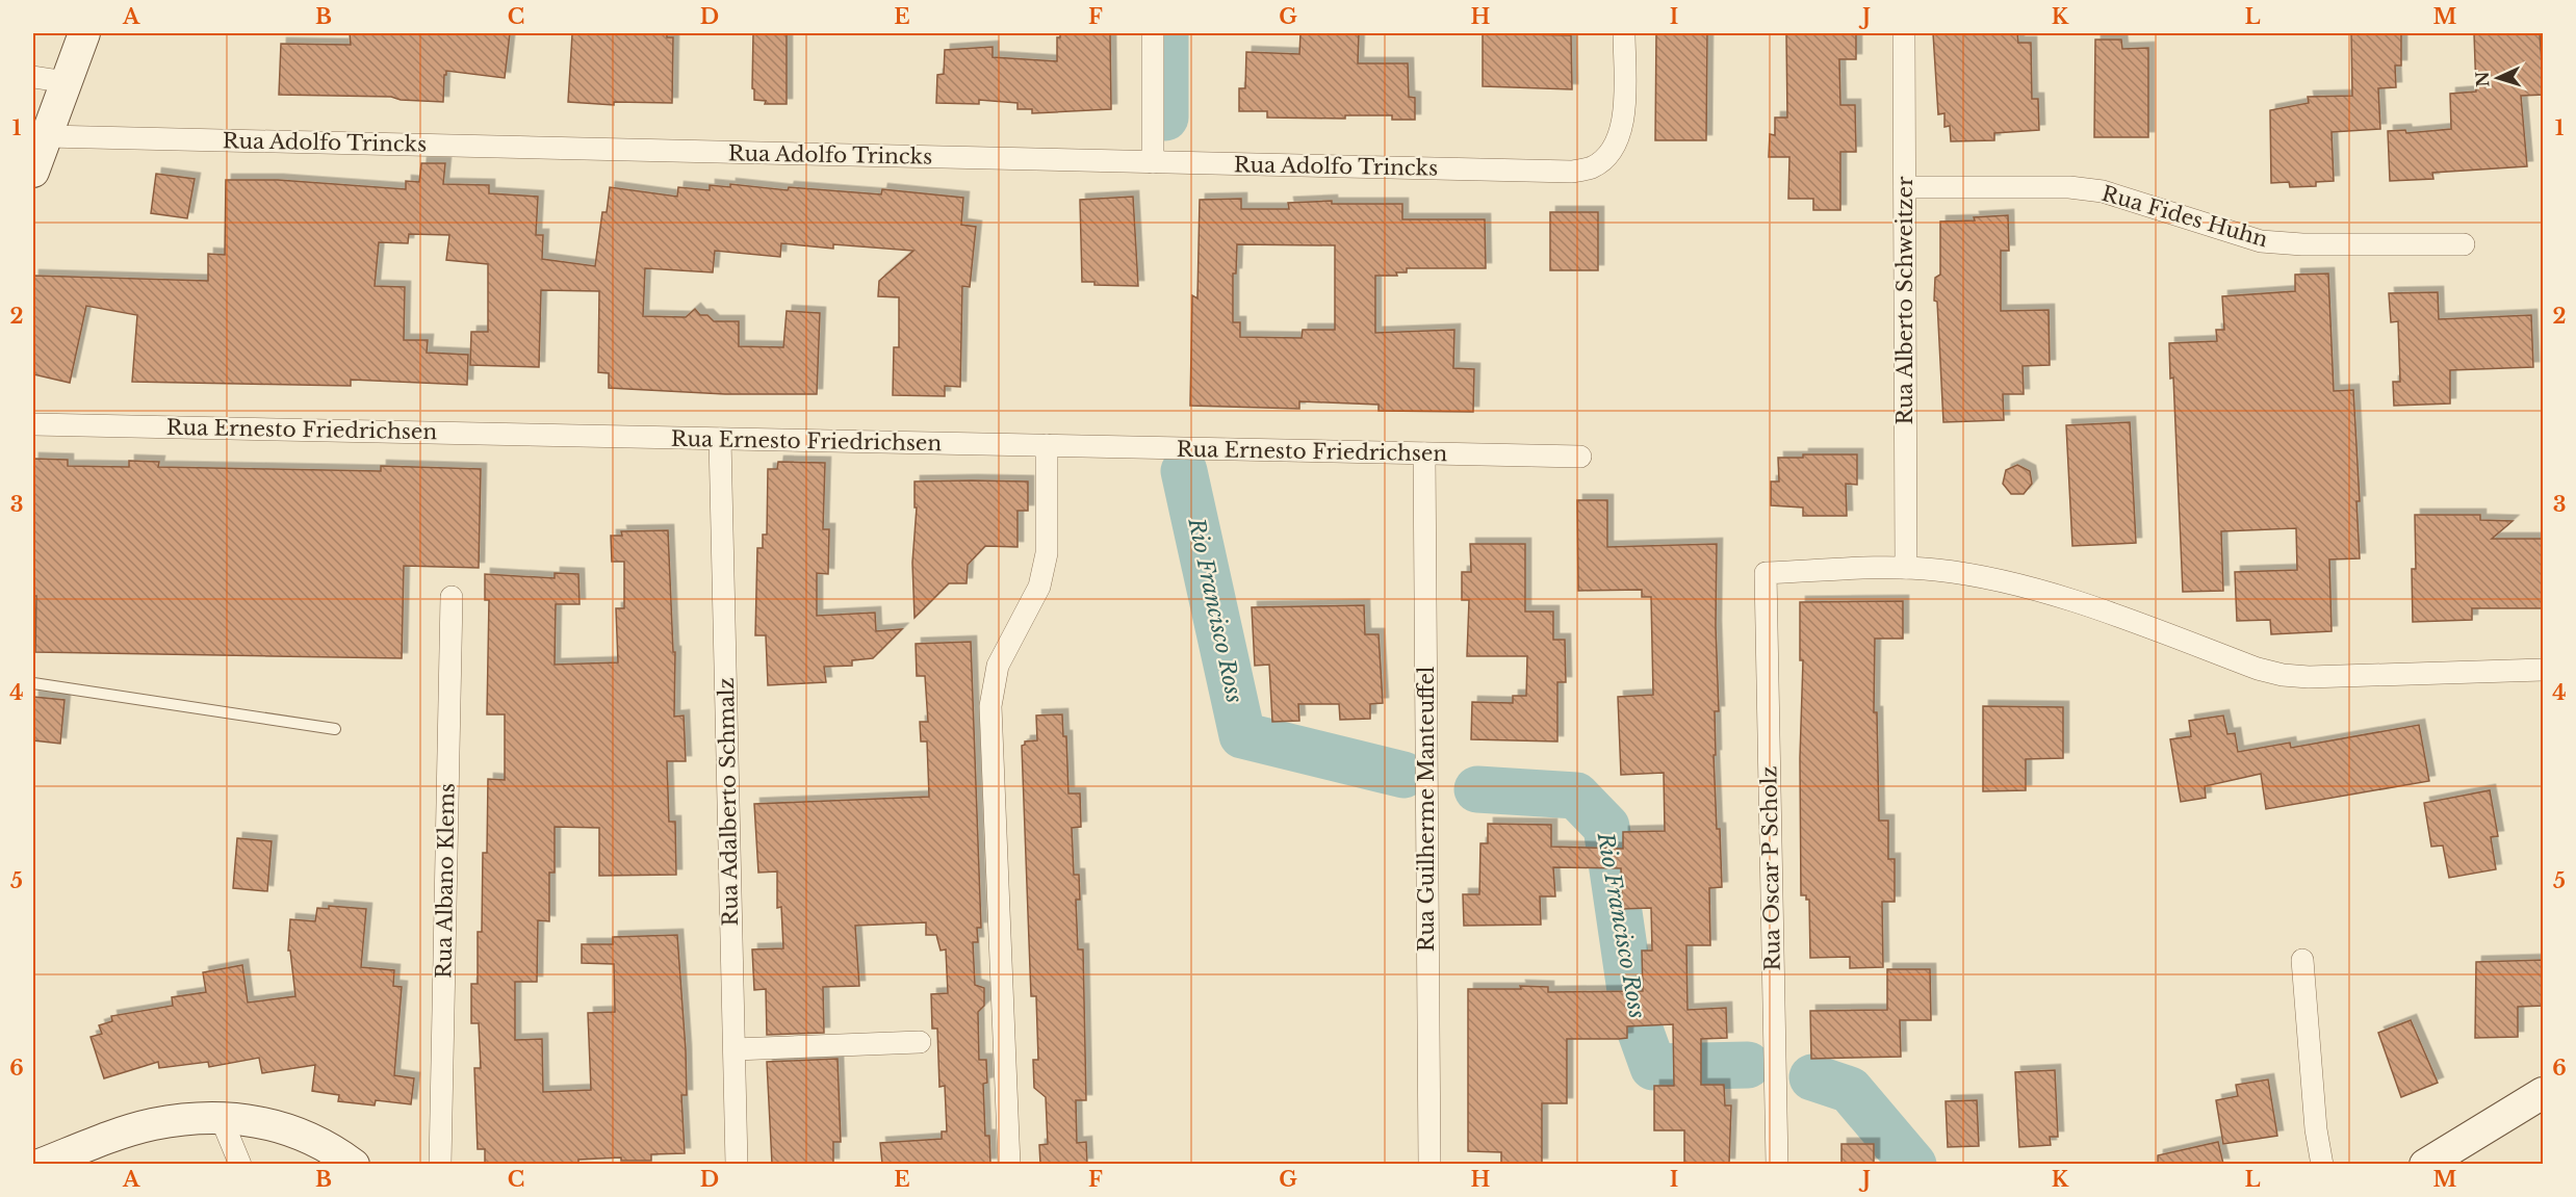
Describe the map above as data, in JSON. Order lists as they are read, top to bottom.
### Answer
{
  "streets": {
    "street": [
      "Rua Adolfo Trincks",
      "Rua Fides Huhn",
      "Rua Alberto Schweitzer",
      "Rua Ernesto Friedrichsen",
      "Rua Adalberto Schmalz",
      "Rua Guilherme Manteuffel",
      "Rua Oscar P Scholz",
      "Rua Albano Klems"
    ]
  },
  "crossings": [
    ["Rua Fides Huhn", "Rua Alberto Schweitzer"],
    ["Rua Alberto Schweitzer", "Rua Oscar P Scholz"],
    ["Rua Ernesto Friedrichsen", "Rua Adalberto Schmalz"],
    ["Rua Ernesto Friedrichsen", "Rua Guilherme Manteuffel"]
  ],
  "water": ["Rio Francisco Ross"],
  "north": "left",
  "grid": {
    "columns": [
      "A",
      "B",
      "C",
      "D",
      "E",
      "F",
      "G",
      "H",
      "I",
      "J",
      "K",
      "L",
      "M"
    ],
    "rows": [
      "1",
      "2",
      "3",
      "4",
      "5",
      "6"
    ]
  }
}
